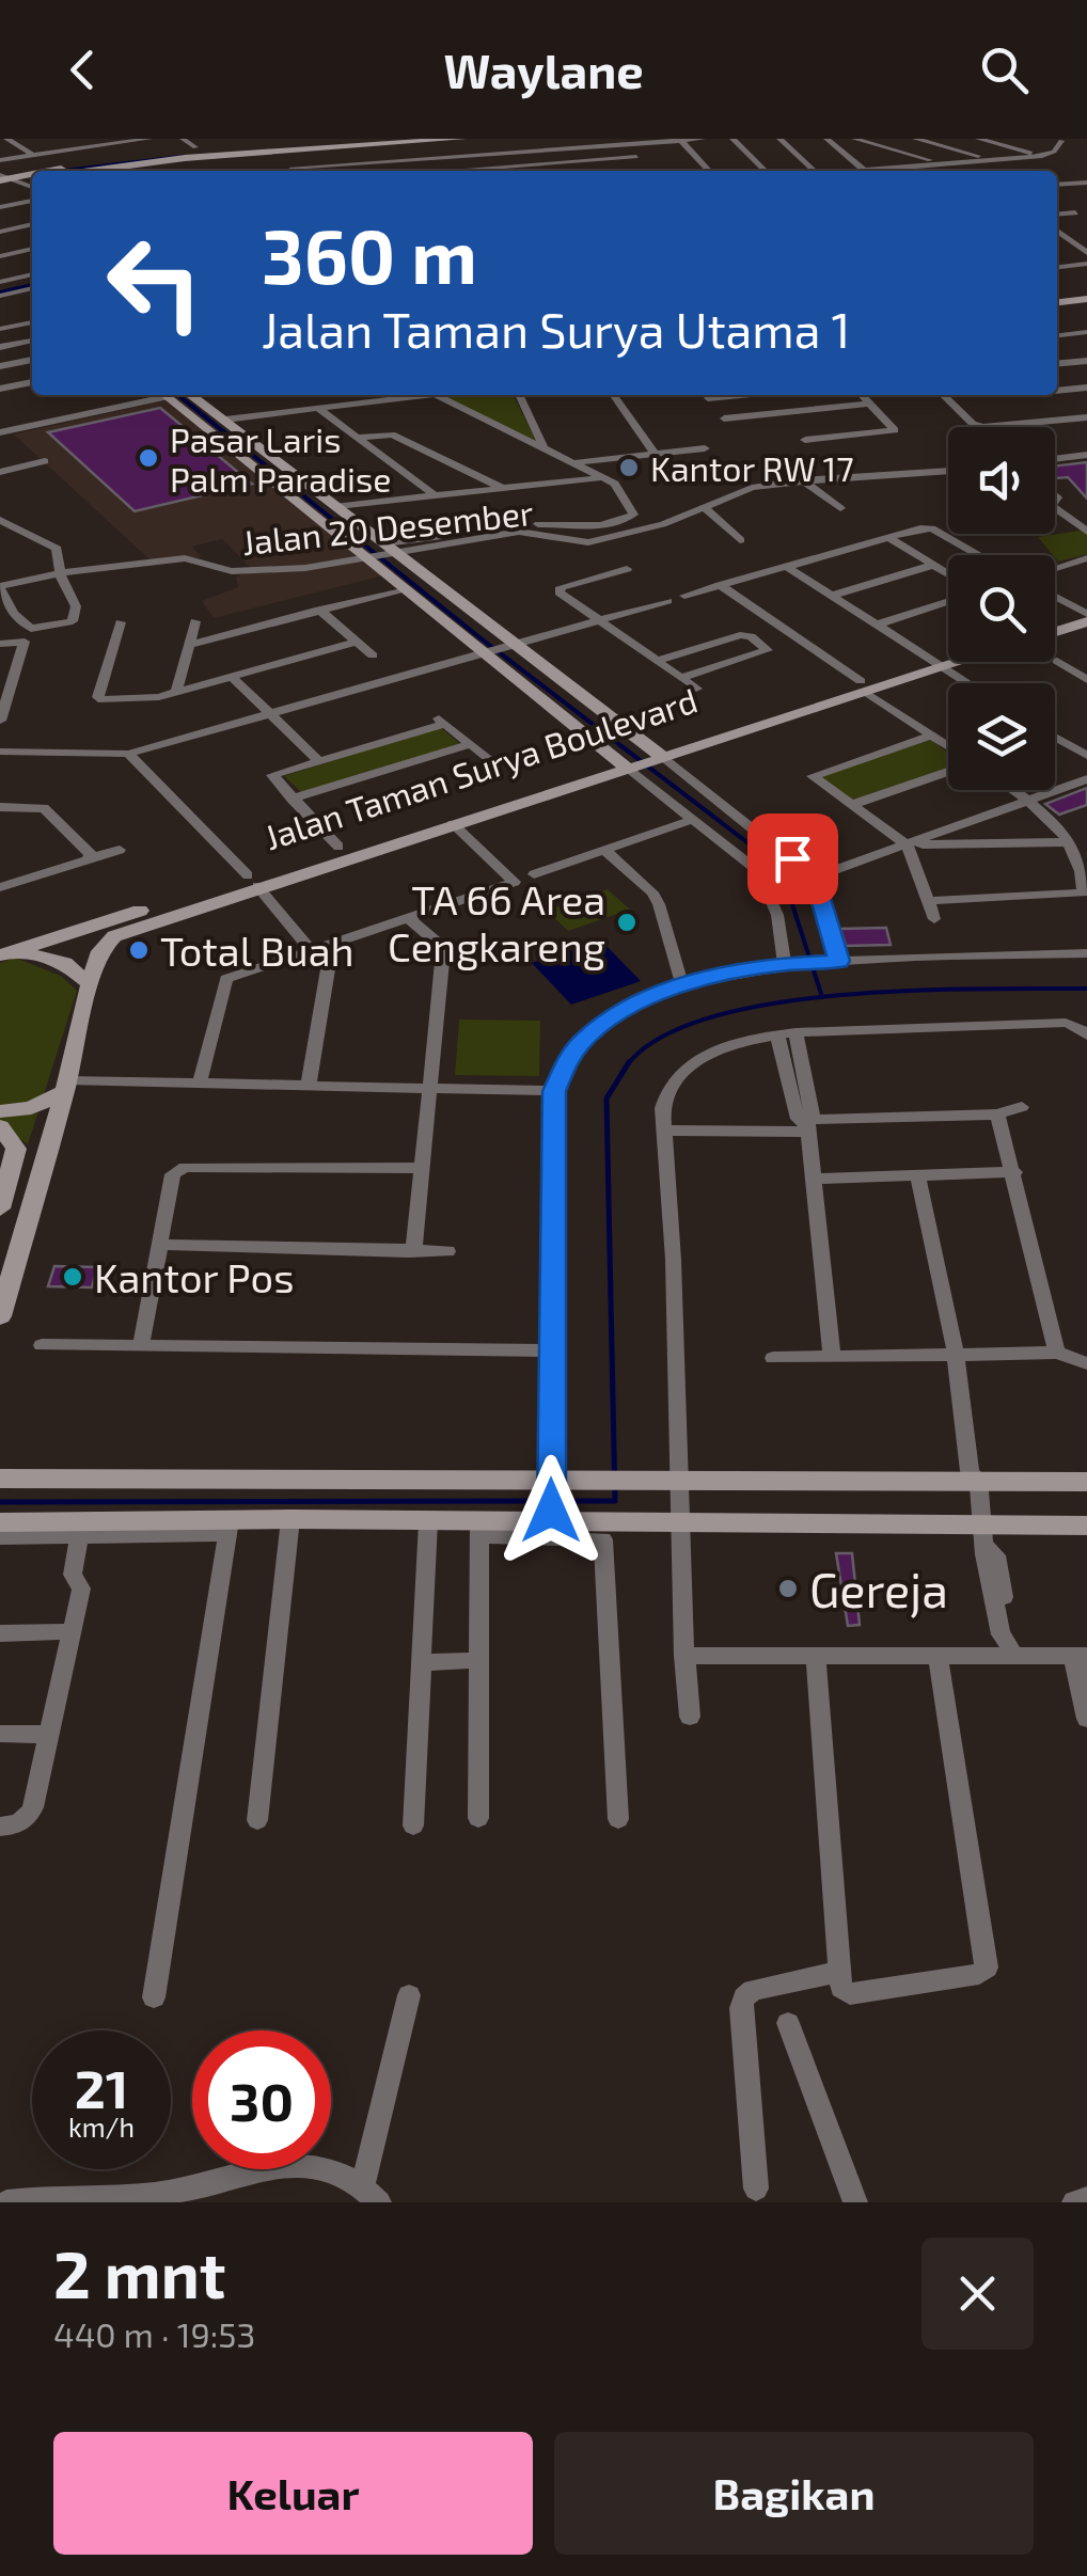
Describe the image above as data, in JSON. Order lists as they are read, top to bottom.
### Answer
{
  "streets": {
    "street": ["Jalan 20 Desember", "Jalan Taman Surya Boulevard"]
  },
  "places": [
    "Pasar Laris Palm Paradise",
    "Kantor RW 17",
    "TA 66 Area Cengkareng",
    "Total Buah",
    "Kantor Pos",
    "Gereja"
  ],
  "page": {
    "header": "Waylane",
    "turn": ["360 m", "Jalan Taman Surya Utama 1"],
    "speed": "21 km/h",
    "limit": "30",
    "heading": ["2 mnt", "440 m · 19:53"],
    "buttons": ["Keluar", "Bagikan"]
  }
}
